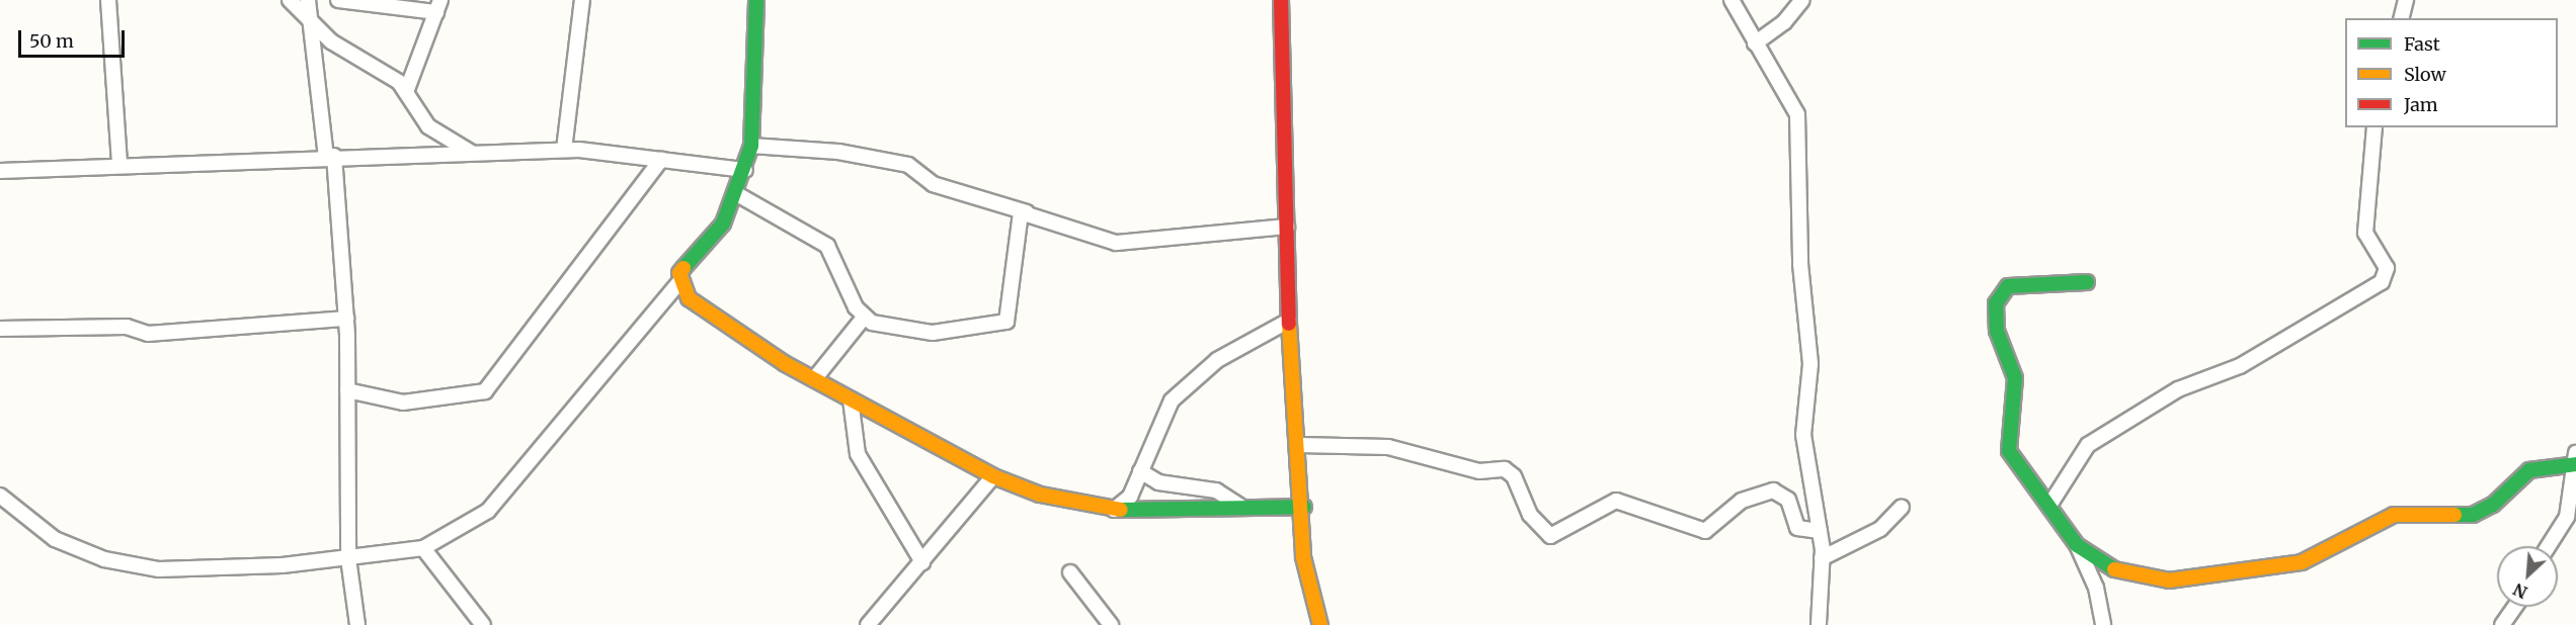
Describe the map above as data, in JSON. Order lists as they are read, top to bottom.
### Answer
{
  "legend": ["Fast", "Slow", "Jam"],
  "scale_bar": "50 m",
  "north": "bottom left"
}
